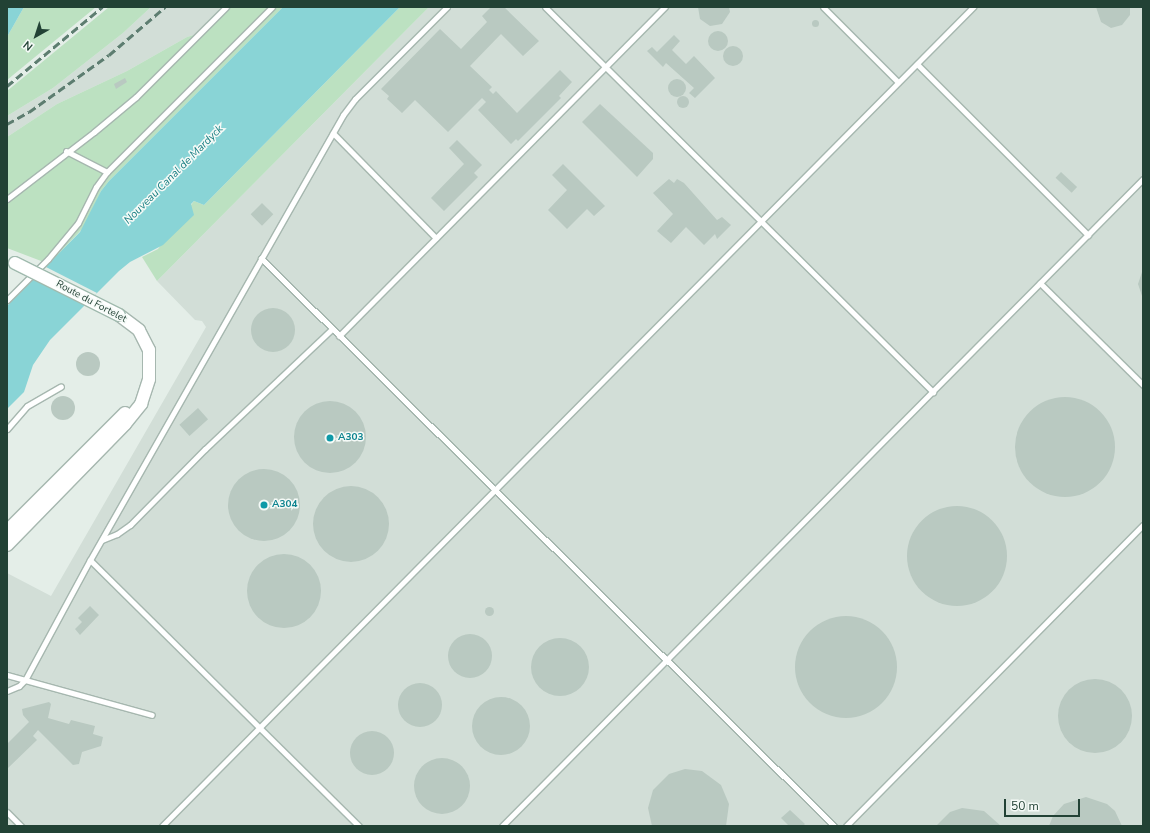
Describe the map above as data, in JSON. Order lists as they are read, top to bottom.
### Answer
{
  "streets": {
    "main road": ["Route du Fortelet"]
  },
  "water": ["Nouveau Canal de Mardyck"],
  "places": ["A303", "A304"],
  "scale_bar": "50 m",
  "north": "bottom left"
}
